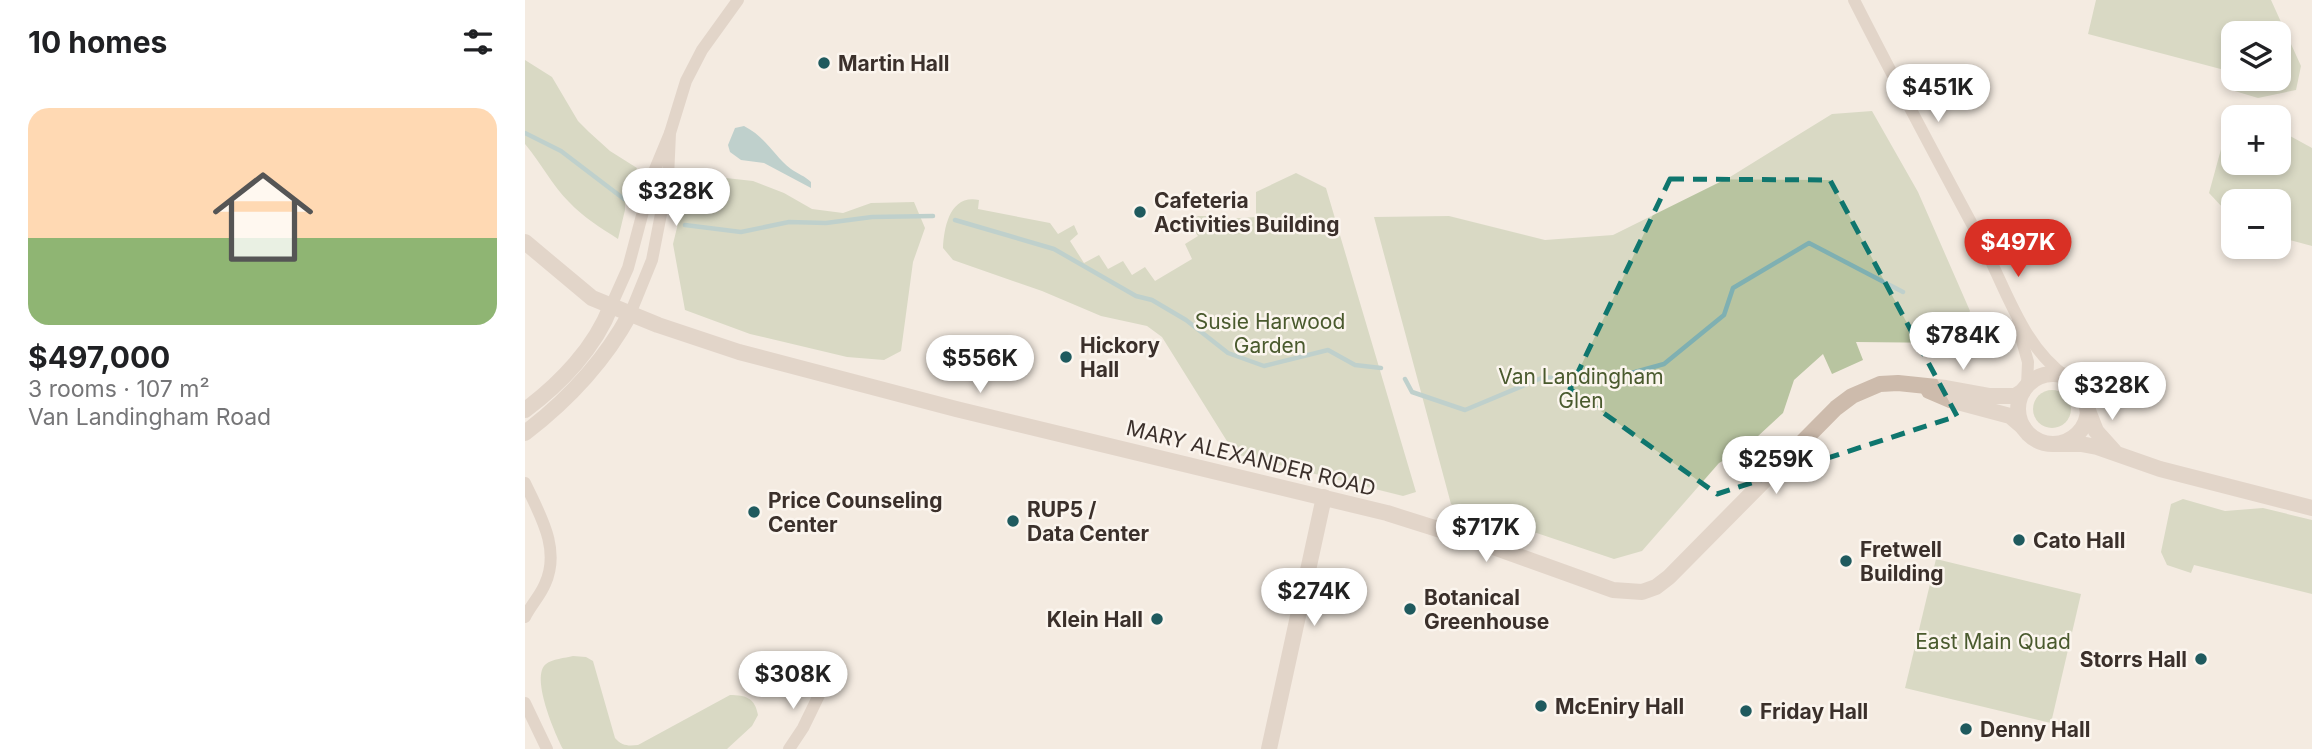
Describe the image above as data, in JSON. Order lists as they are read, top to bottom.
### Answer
{
  "streets": {
    "street": ["MARY ALEXANDER ROAD"]
  },
  "parks": ["Susie Harwood Garden", "Van Landingham Glen", "East Main Quad"],
  "places": [
    "Martin Hall",
    "Cafeteria Activities Building",
    "Hickory Hall",
    "Price Counseling Center",
    "RUP5 / Data Center",
    "Cato Hall",
    "Fretwell Building",
    "Botanical Greenhouse",
    "Klein Hall",
    "Storrs Hall",
    "McEniry Hall",
    "Friday Hall",
    "Denny Hall"
  ],
  "page": {
    "heading": "10 homes",
    "map_buttons": ["+", "−"],
    "price": [
      "$451K",
      "$328K",
      "$497K",
      "$784K",
      "$556K",
      "$328K",
      "$259K",
      "$717K",
      "$274K",
      "$308K"
    ],
    "list": [
      {
        "name": "$497,000",
        "note": "3 rooms · 107 m² · Van Landingham Road"
      }
    ]
  }
}
